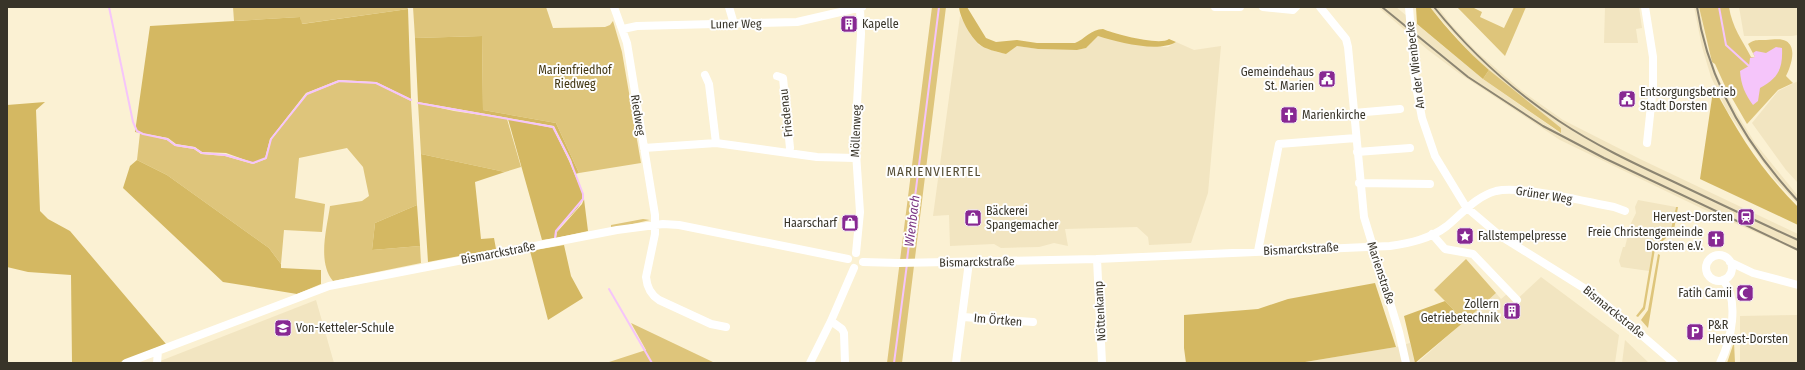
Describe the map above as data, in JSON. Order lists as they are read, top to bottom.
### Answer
{
  "streets": {
    "street": [
      "Luner Weg",
      "An der Wienbecke",
      "Friedenau",
      "Riedweg",
      "Möllenweg",
      "Grüner Weg",
      "Bismarckstraße",
      "Marienstraße",
      "Nöttenkamp",
      "Im Örtken"
    ]
  },
  "crossings": [
    ["Luner Weg", "Riedweg"],
    ["Luner Weg", "Möllenweg"],
    ["An der Wienbecke", "Grüner Weg"],
    ["An der Wienbecke", "Bismarckstraße"],
    ["Friedenau", "Riedweg"],
    ["Friedenau", "Möllenweg"],
    ["Riedweg", "Bismarckstraße"],
    ["Möllenweg", "Bismarckstraße"],
    ["Grüner Weg", "Bismarckstraße"],
    ["Bismarckstraße", "Marienstraße"],
    ["Bismarckstraße", "Nöttenkamp"],
    ["Bismarckstraße", "Im Örtken"]
  ],
  "districts": ["MARIENVIERTEL"],
  "water": ["Wienbach"],
  "parks": ["Marienfriedhof Riedweg"],
  "places": {
    "building": ["Kapelle", "Zollern Getriebetechnik"],
    "public building": ["Gemeindehaus St. Marien", "Entsorgungsbetrieb Stadt Dorsten"],
    "church": ["Marienkirche", "Freie Christengemeinde Dorsten e.V."],
    "station": ["Hervest-Dorsten"],
    "shop": ["Bäckerei Spangemacher", "Haarscharf"],
    "place": ["Fallstempelpresse"],
    "mosque": ["Fatih Camii"],
    "school or university": ["Von-Ketteler-Schule"],
    "parking": ["P&R Hervest-Dorsten"]
  }
}
